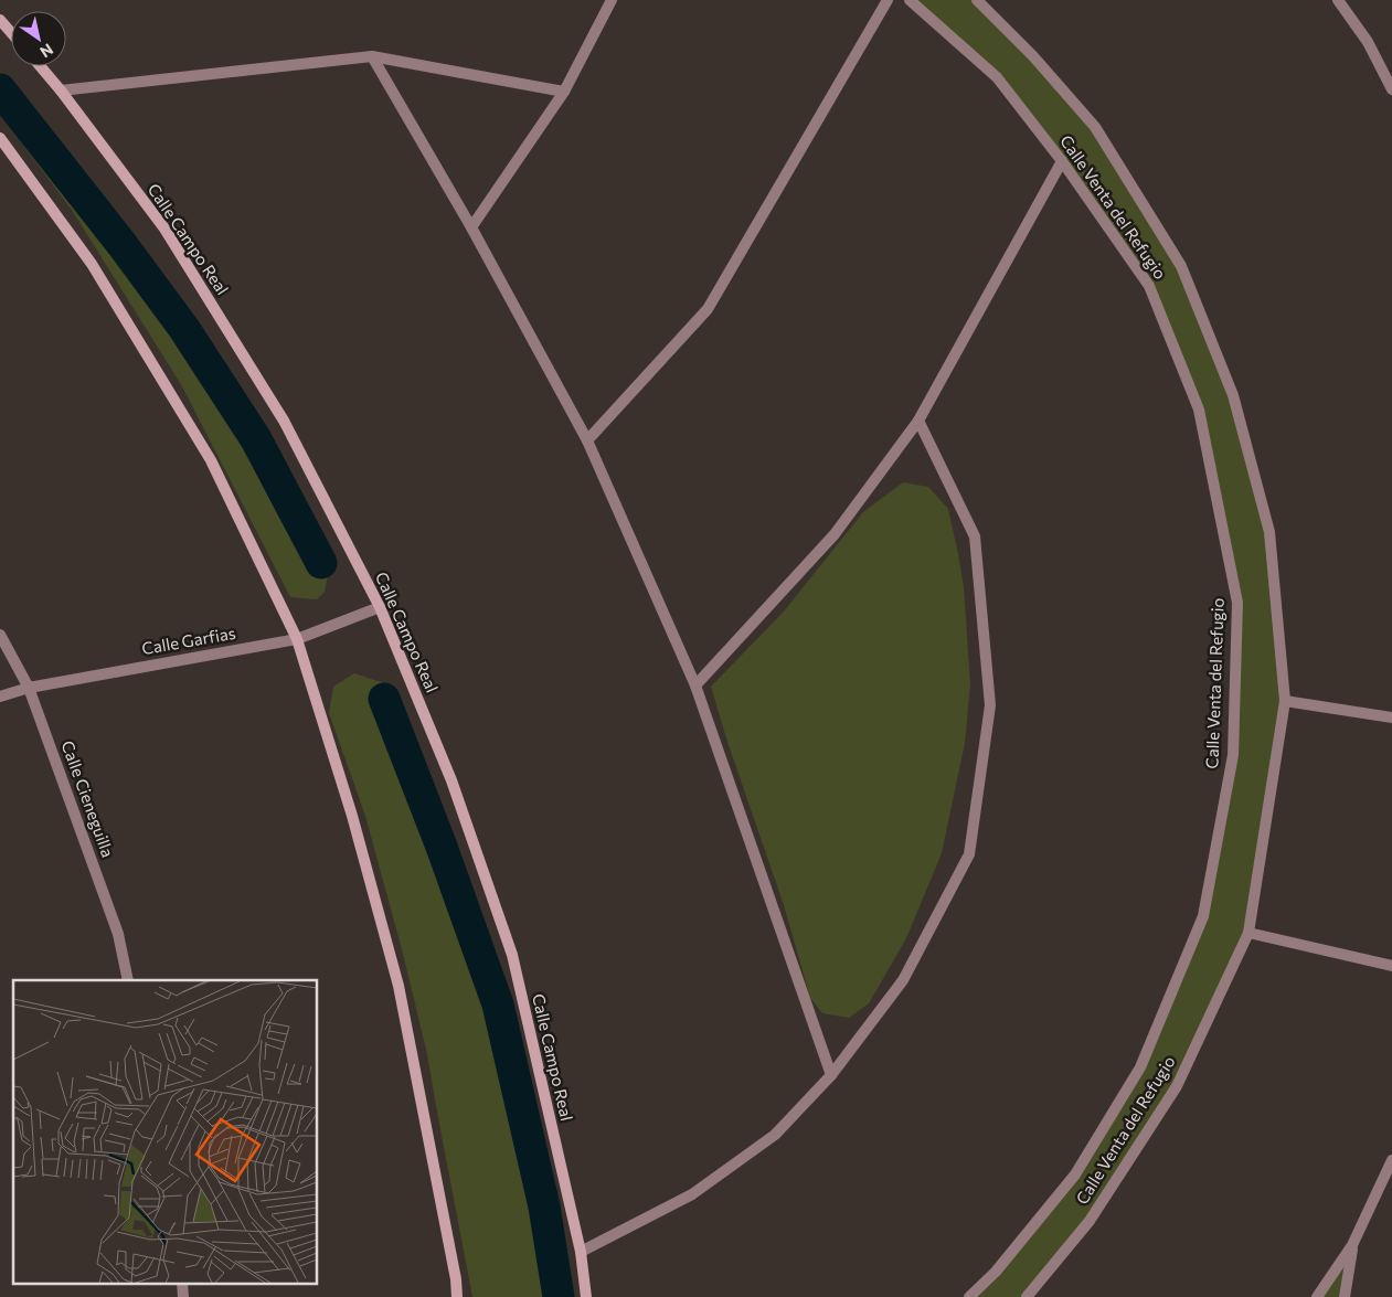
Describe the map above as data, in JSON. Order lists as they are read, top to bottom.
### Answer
{
  "streets": {
    "street": [
      "Calle Venta del Refugio",
      "Calle Campo Real",
      "Calle Garfias",
      "Calle Cieneguilla"
    ]
  },
  "crossings": [
    ["Calle Campo Real", "Calle Garfias"],
    ["Calle Garfias", "Calle Cieneguilla"]
  ],
  "north": "bottom right"
}
